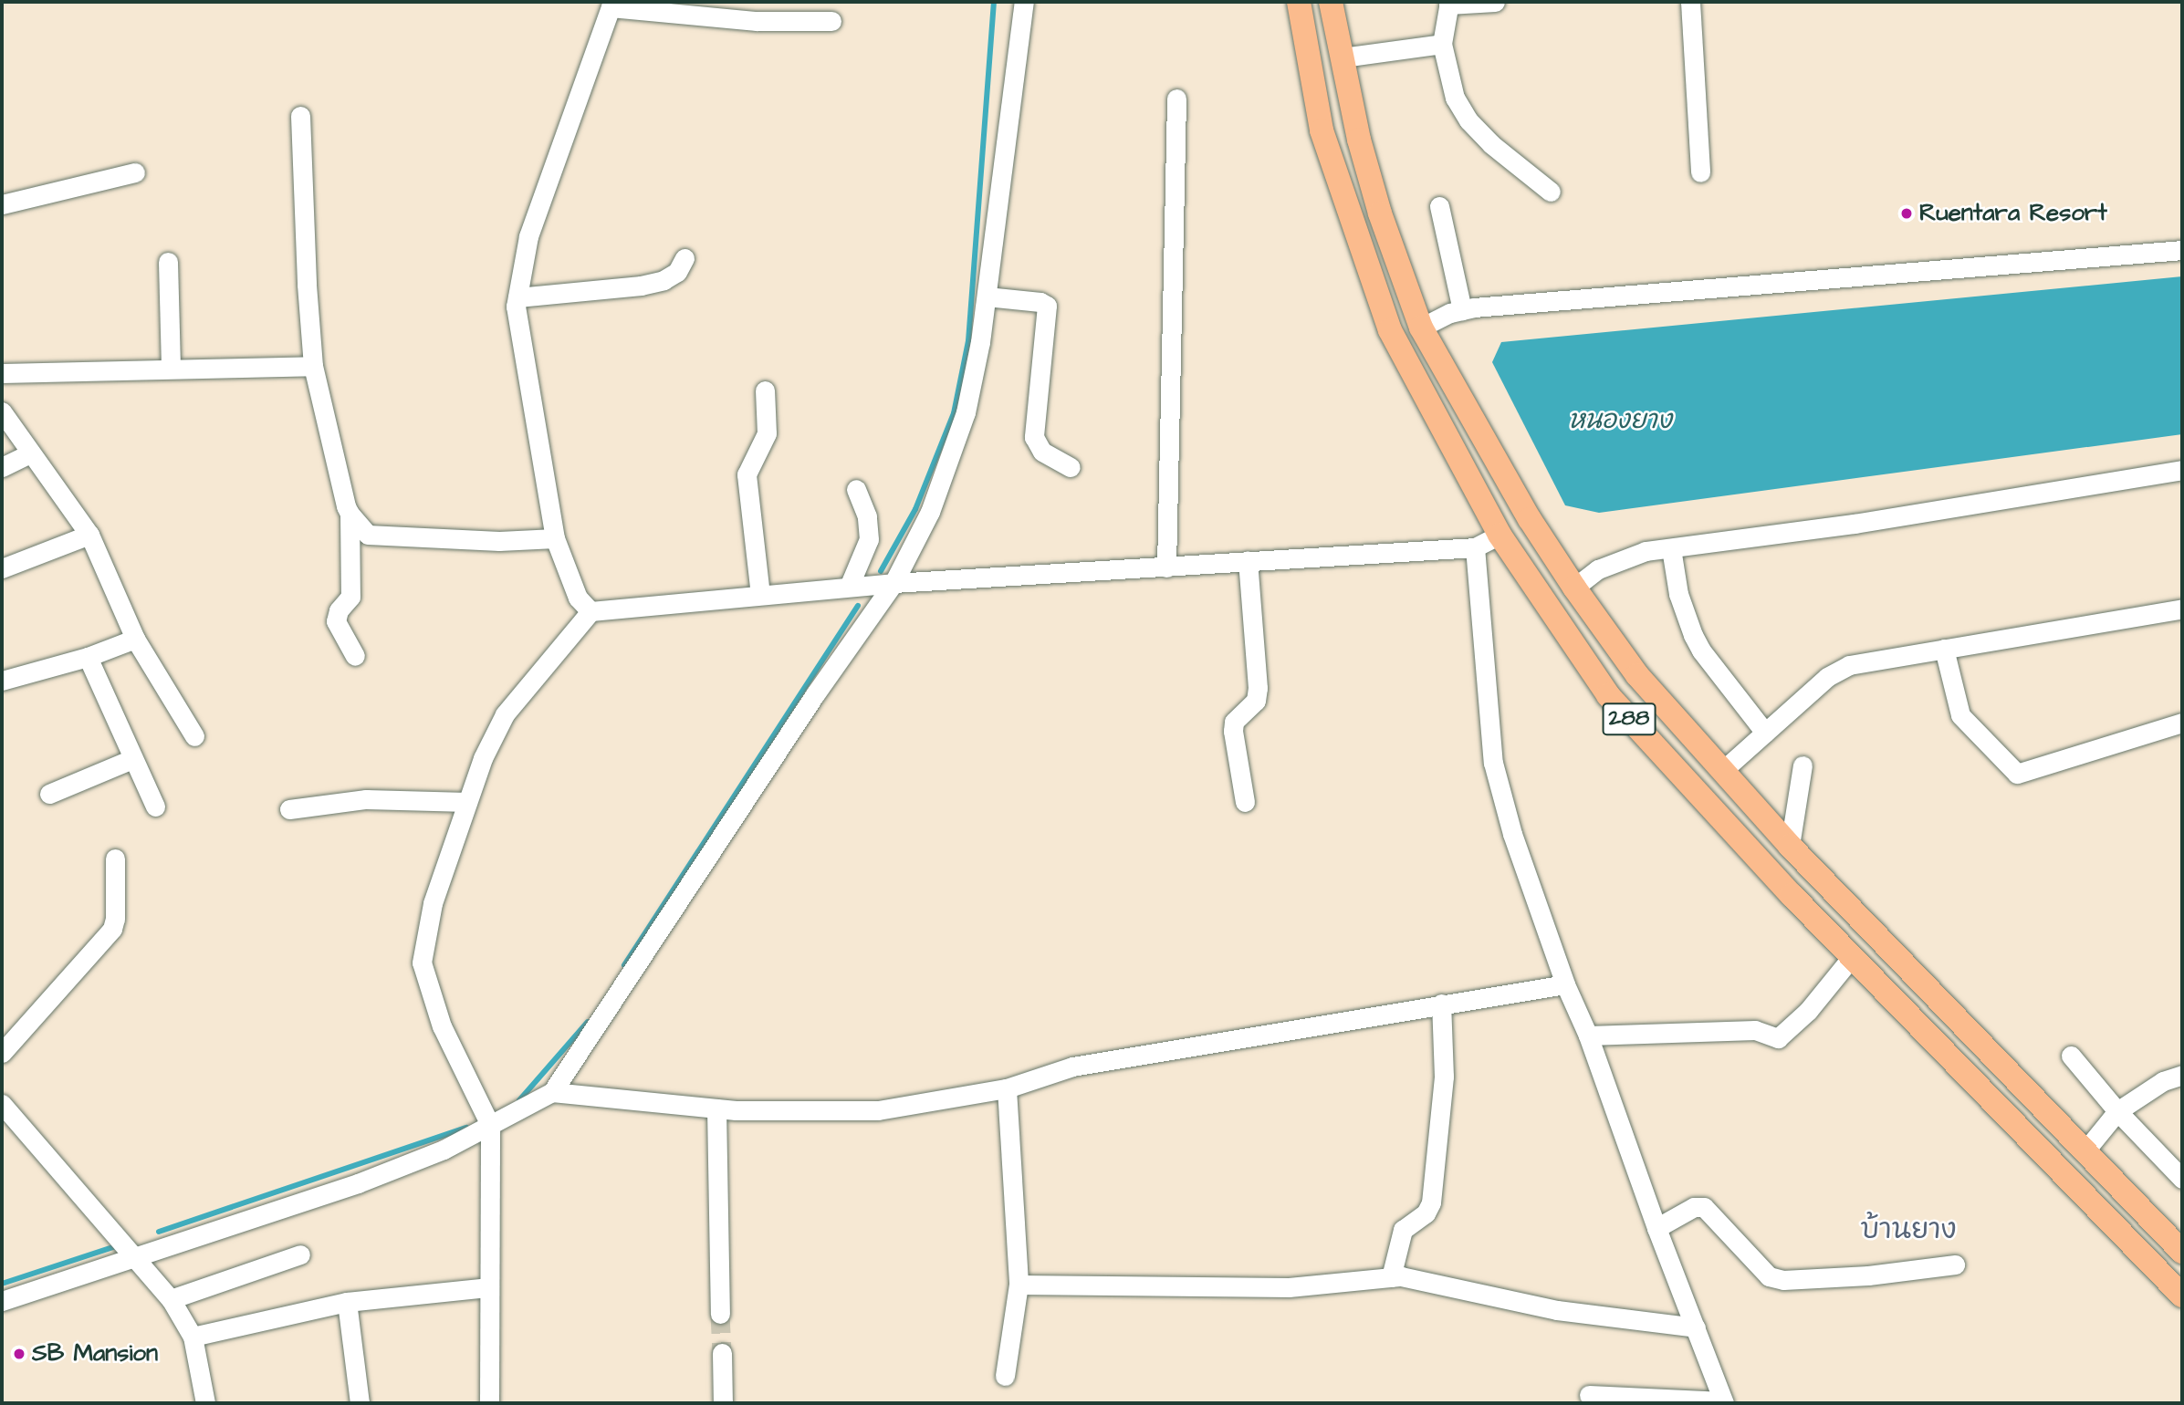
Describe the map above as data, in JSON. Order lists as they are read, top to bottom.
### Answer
{
  "streets": {
    "main road": ["288"]
  },
  "districts": ["บ้านยาง"],
  "water": ["หนองยาง"],
  "places": ["Ruentara Resort", "SB Mansion"]
}
